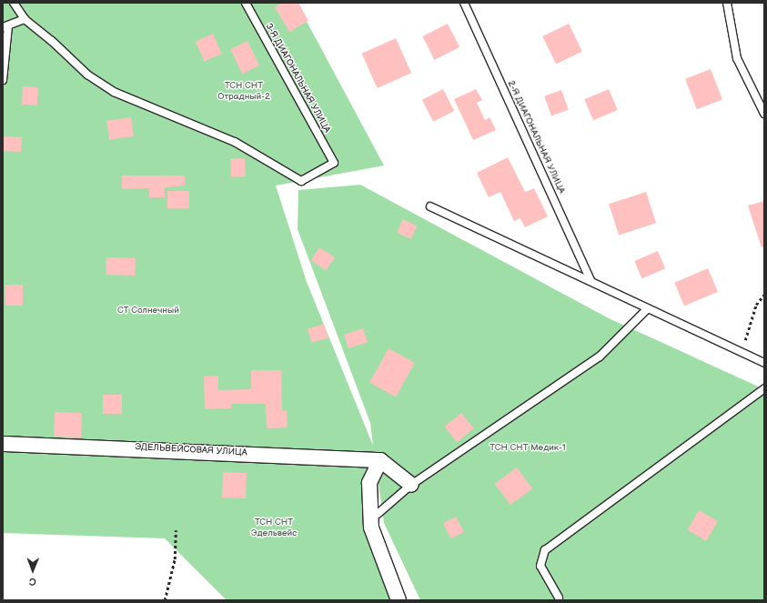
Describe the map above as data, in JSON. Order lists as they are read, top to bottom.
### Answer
{
  "streets": {
    "street": ["ЭДЕЛЬВЕЙСОВАЯ УЛИЦА"],
    "lane": ["3-Я ДИАГОНАЛЬНАЯ УЛИЦА", "2-Я ДИАГОНАЛЬНАЯ УЛИЦА"]
  },
  "parks": [
    "ТСН СНТ Отрадный-2",
    "СТ Солнечный",
    "ТСН СНТ Медик-1",
    "ТСН СНТ Эдельвейс"
  ],
  "north": "bottom"
}
